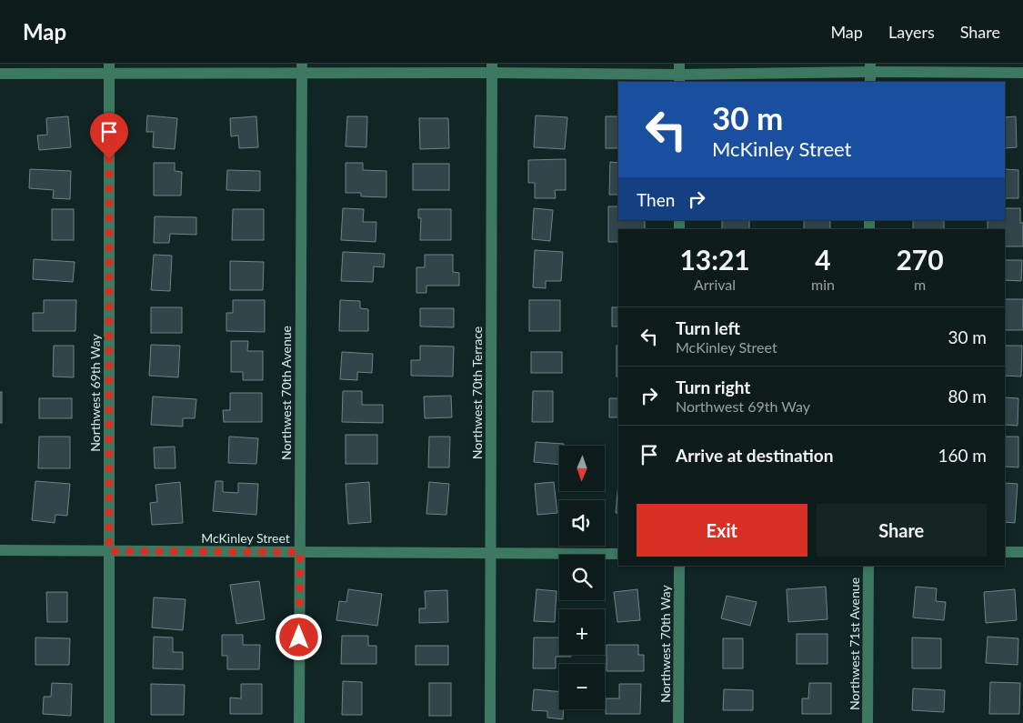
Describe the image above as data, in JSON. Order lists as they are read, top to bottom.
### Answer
{
  "streets": {
    "street": [
      "Northwest 69th Way",
      "Northwest 70th Avenue",
      "Northwest 70th Terrace",
      "McKinley Street",
      "Northwest 70th Way",
      "Northwest 71st Avenue"
    ]
  },
  "crossings": [
    ["Northwest 69th Way", "McKinley Street"],
    ["Northwest 70th Avenue", "McKinley Street"],
    ["Northwest 70th Terrace", "McKinley Street"]
  ],
  "north": "bottom",
  "page": {
    "header": "Map",
    "nav": ["Map", "Layers", "Share"],
    "turn": ["30 m", "McKinley Street"],
    "then": "Then",
    "eta": [
      "13:21",
      "Arrival",
      "4",
      "min",
      "270",
      "m"
    ],
    "list": [
      {
        "name": "Turn left",
        "note": "McKinley Street",
        "value": "30 m"
      },
      {
        "name": "Turn right",
        "note": "Northwest 69th Way",
        "value": "80 m"
      },
      {
        "name": "Arrive at destination",
        "value": "160 m"
      }
    ],
    "map_buttons": ["+", "−"],
    "buttons": ["Exit", "Share"]
  }
}
